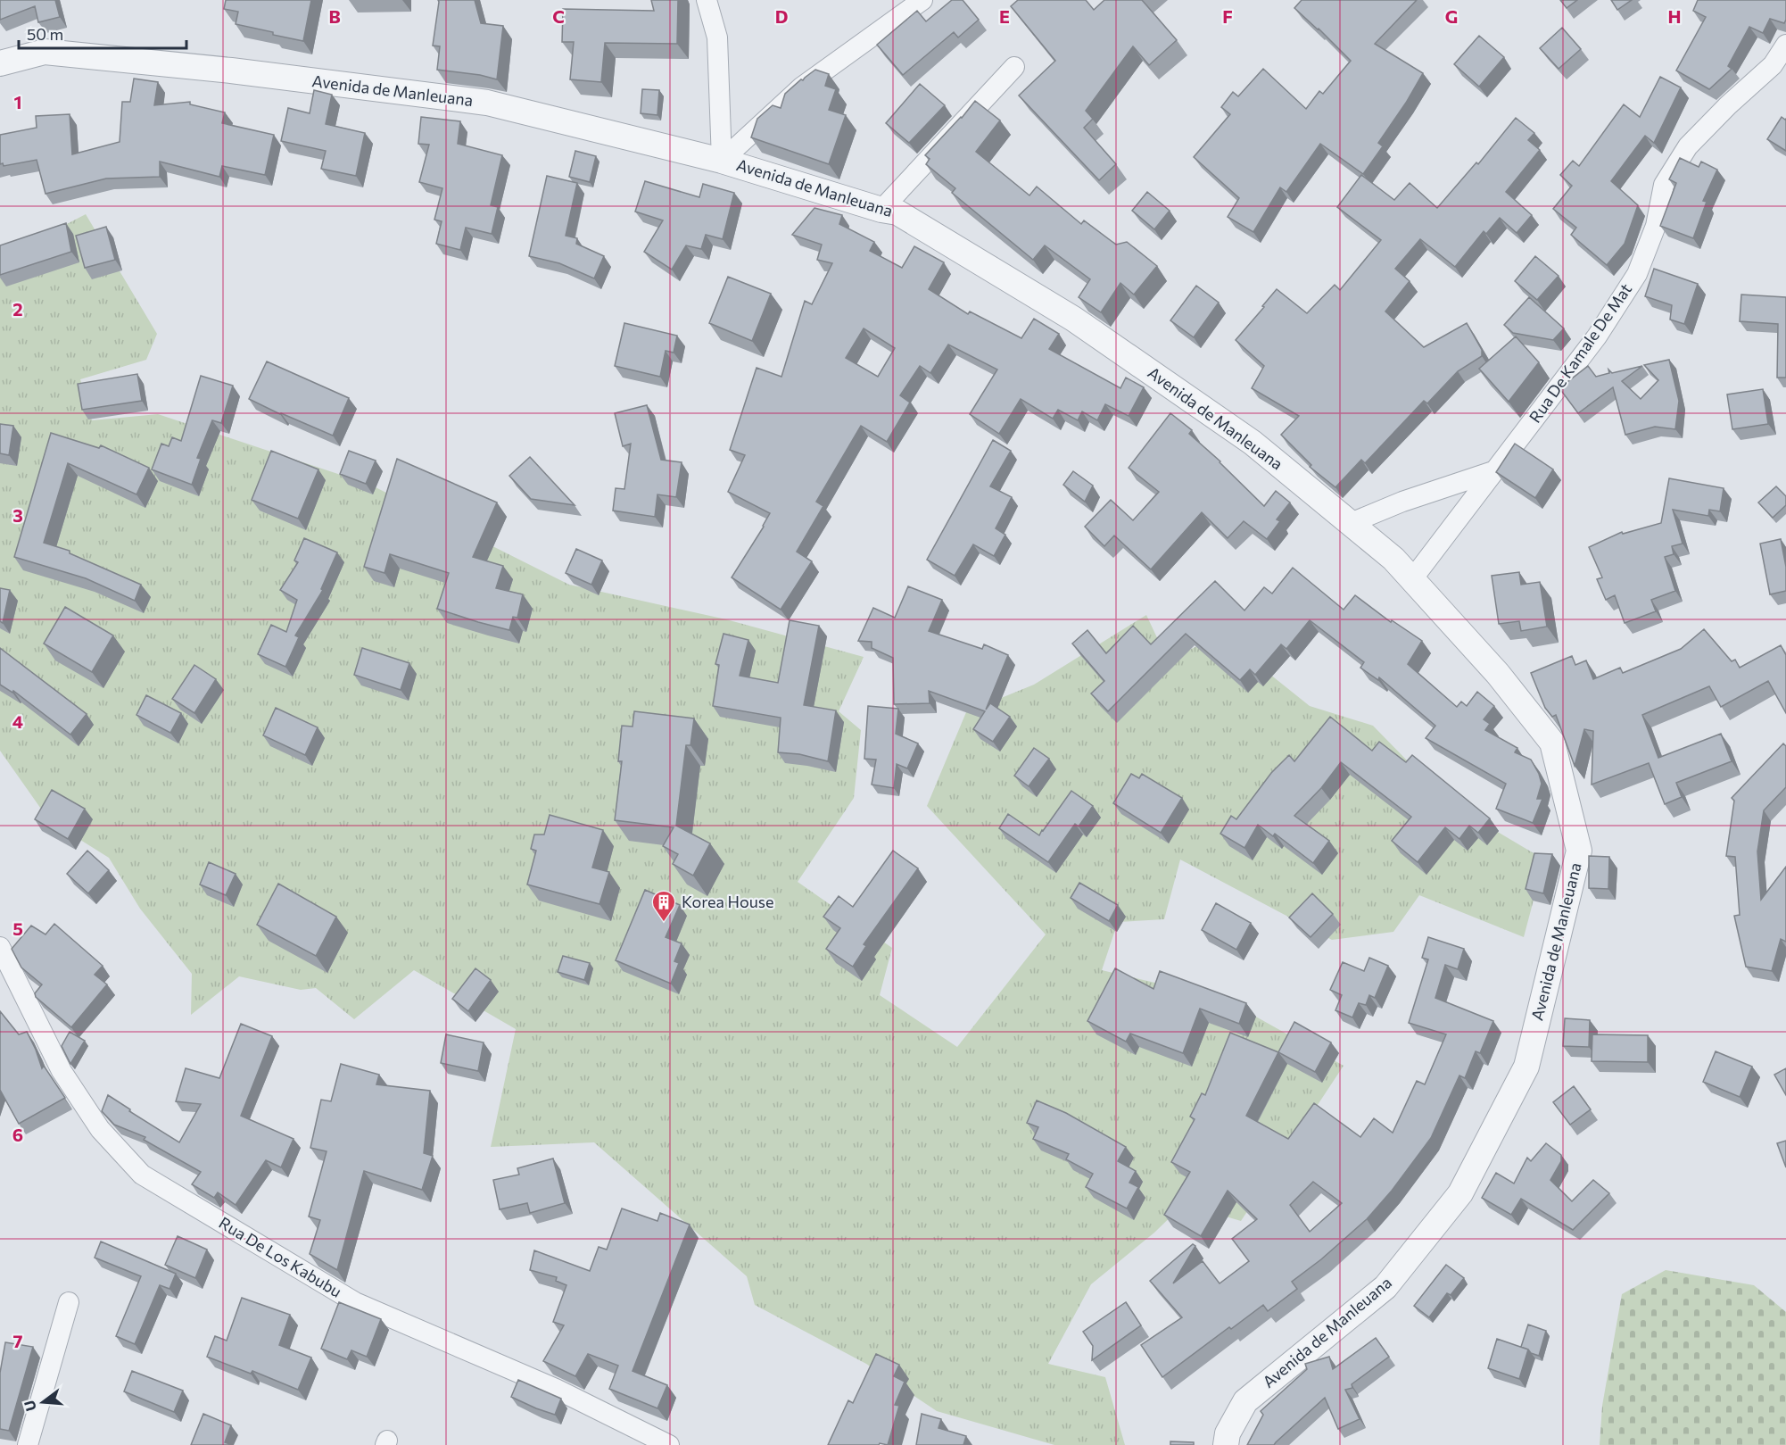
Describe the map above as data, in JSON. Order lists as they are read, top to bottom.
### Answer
{
  "streets": {
    "street": ["Avenida de Manleuana", "Rua De Kamale De Mat", "Rua De Los Kabubu"]
  },
  "crossings": [
    ["Avenida de Manleuana", "Rua De Kamale De Mat"]
  ],
  "places": {
    "building": ["Korea House"]
  },
  "scale_bar": "50 m",
  "north": "left",
  "grid": {
    "columns": [
      "B",
      "C",
      "D",
      "E",
      "F",
      "G",
      "H"
    ],
    "rows": [
      "1",
      "2",
      "3",
      "4",
      "5",
      "6",
      "7"
    ]
  }
}
